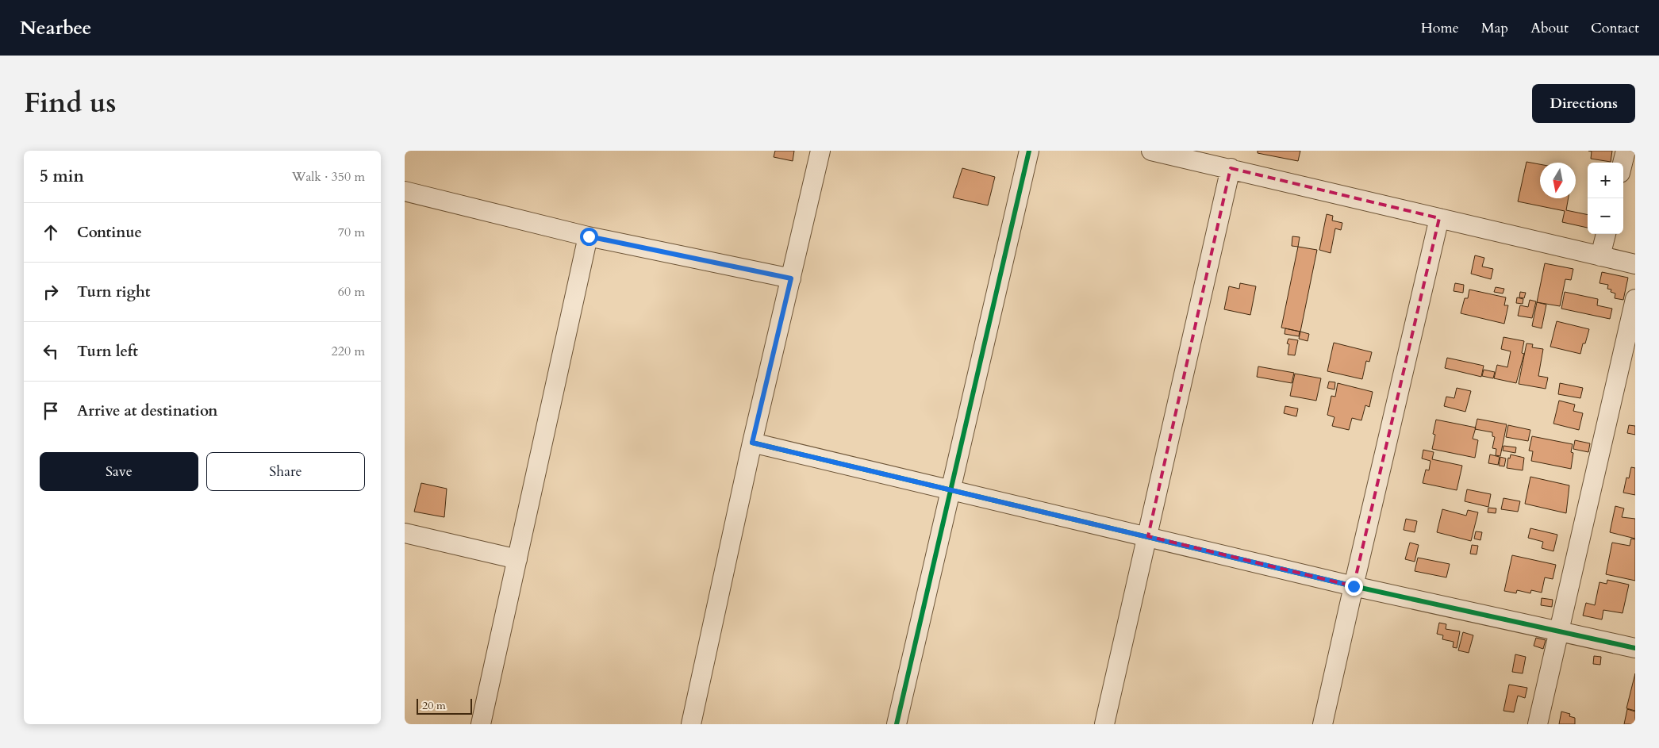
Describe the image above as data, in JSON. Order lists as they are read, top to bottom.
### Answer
{
  "scale_bar": "20 m",
  "north": "bottom",
  "page": {
    "header": "Nearbee",
    "nav": [
      "Home",
      "Map",
      "About",
      "Contact"
    ],
    "title": "Find us",
    "buttons": [
      "Directions",
      ["Save", "Share"]
    ],
    "heading": ["5 min", "Walk · 350 m"],
    "map_buttons": ["+", "−"],
    "list": [
      ["Continue", "70 m"],
      ["Turn right", "60 m"],
      ["Turn left", "220 m"],
      "Arrive at destination"
    ],
    "scale": "20 m"
  }
}
